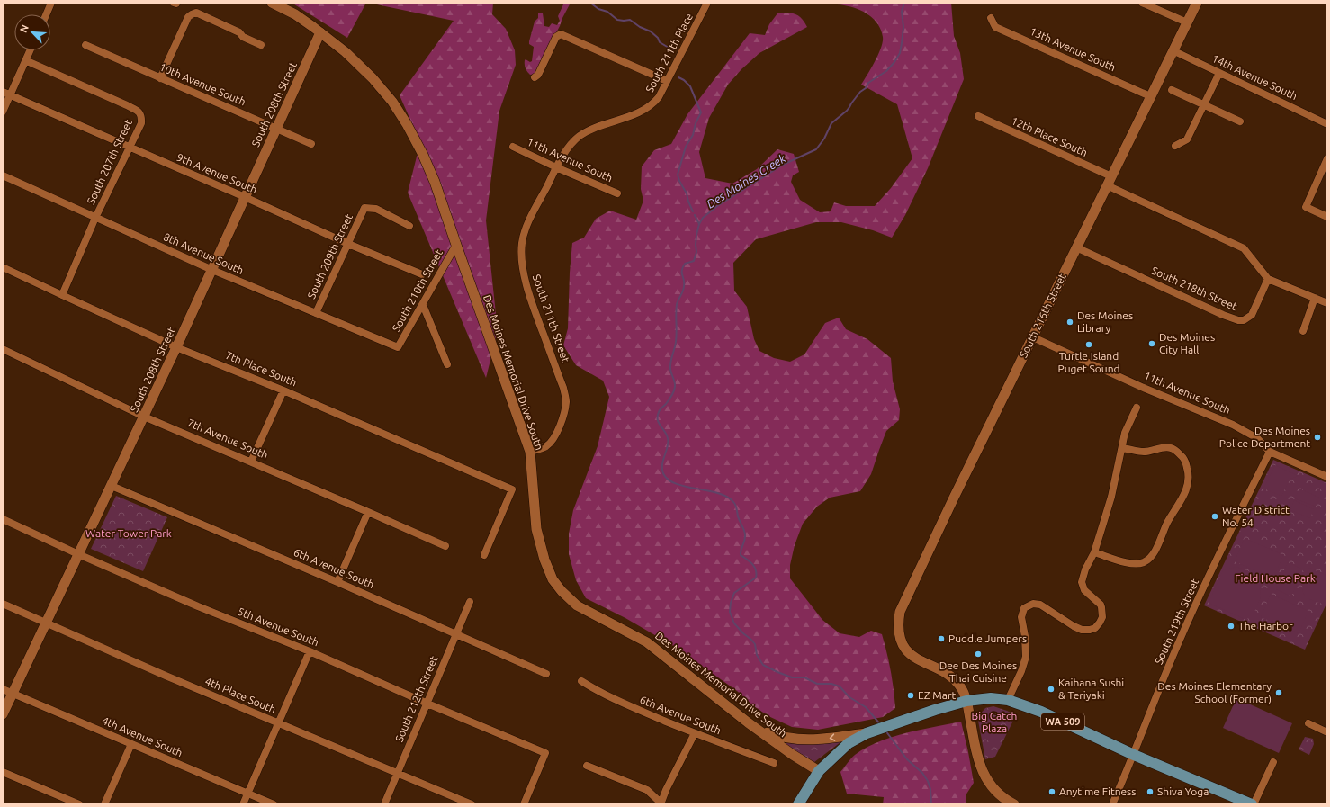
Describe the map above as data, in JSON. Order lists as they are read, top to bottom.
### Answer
{
  "streets": {
    "main road": [
      "South 208th Street",
      "South 216th Street",
      "Des Moines Memorial Drive South",
      "WA 509"
    ],
    "street": [
      "13th Avenue South",
      "South 211th Place",
      "14th Avenue South",
      "10th Avenue South",
      "12th Place South",
      "11th Avenue South",
      "South 207th Street",
      "9th Avenue South",
      "8th Avenue South",
      "South 209th Street",
      "South 218th Street",
      "South 210th Street",
      "South 211th Street",
      "7th Place South",
      "7th Avenue South",
      "6th Avenue South",
      "South 219th Street",
      "5th Avenue South",
      "4th Place South",
      "South 212th Street",
      "4th Avenue South"
    ]
  },
  "crossings": [
    ["13th Avenue South", "South 216th Street"],
    ["South 211th Place", "11th Avenue South"],
    ["South 211th Place", "South 211th Street"],
    ["14th Avenue South", "South 216th Street"],
    ["10th Avenue South", "South 208th Street"],
    ["South 208th Street", "9th Avenue South"],
    ["South 208th Street", "8th Avenue South"],
    ["South 208th Street", "7th Place South"],
    ["South 208th Street", "Des Moines Memorial Drive South"],
    ["South 208th Street", "7th Avenue South"],
    ["South 208th Street", "6th Avenue South"],
    ["South 208th Street", "5th Avenue South"],
    ["South 208th Street", "4th Place South"],
    ["South 208th Street", "4th Avenue South"],
    ["12th Place South", "South 216th Street"],
    ["11th Avenue South", "South 216th Street"],
    ["11th Avenue South", "South 219th Street"],
    ["South 207th Street", "9th Avenue South"],
    ["South 207th Street", "8th Avenue South"],
    ["South 207th Street", "7th Place South"],
    ["9th Avenue South", "South 209th Street"],
    ["8th Avenue South", "South 209th Street"],
    ["8th Avenue South", "South 210th Street"],
    ["South 218th Street", "South 216th Street"],
    ["South 210th Street", "Des Moines Memorial Drive South"],
    ["South 216th Street", "WA 509"],
    ["South 211th Street", "Des Moines Memorial Drive South"],
    ["Des Moines Memorial Drive South", "WA 509"],
    ["6th Avenue South", "South 212th Street"],
    ["South 219th Street", "WA 509"],
    ["5th Avenue South", "South 212th Street"],
    ["4th Place South", "South 212th Street"]
  ],
  "water": ["Des Moines Creek"],
  "parks": ["Water Tower Park", "Field House Park", "Big Catch Plaza"],
  "places": [
    "Des Moines Library",
    "Des Moines City Hall",
    "Turtle Island Puget Sound",
    "Des Moines Police Department",
    "Water District No. 54",
    "The Harbor",
    "Puddle Jumpers",
    "Dee Des Moines Thai Cuisine",
    "Kaihana Sushi & Teriyaki",
    "Des Moines Elementary School (Former)",
    "EZ Mart",
    "Anytime Fitness",
    "Shiva Yoga"
  ],
  "north": "top left"
}
